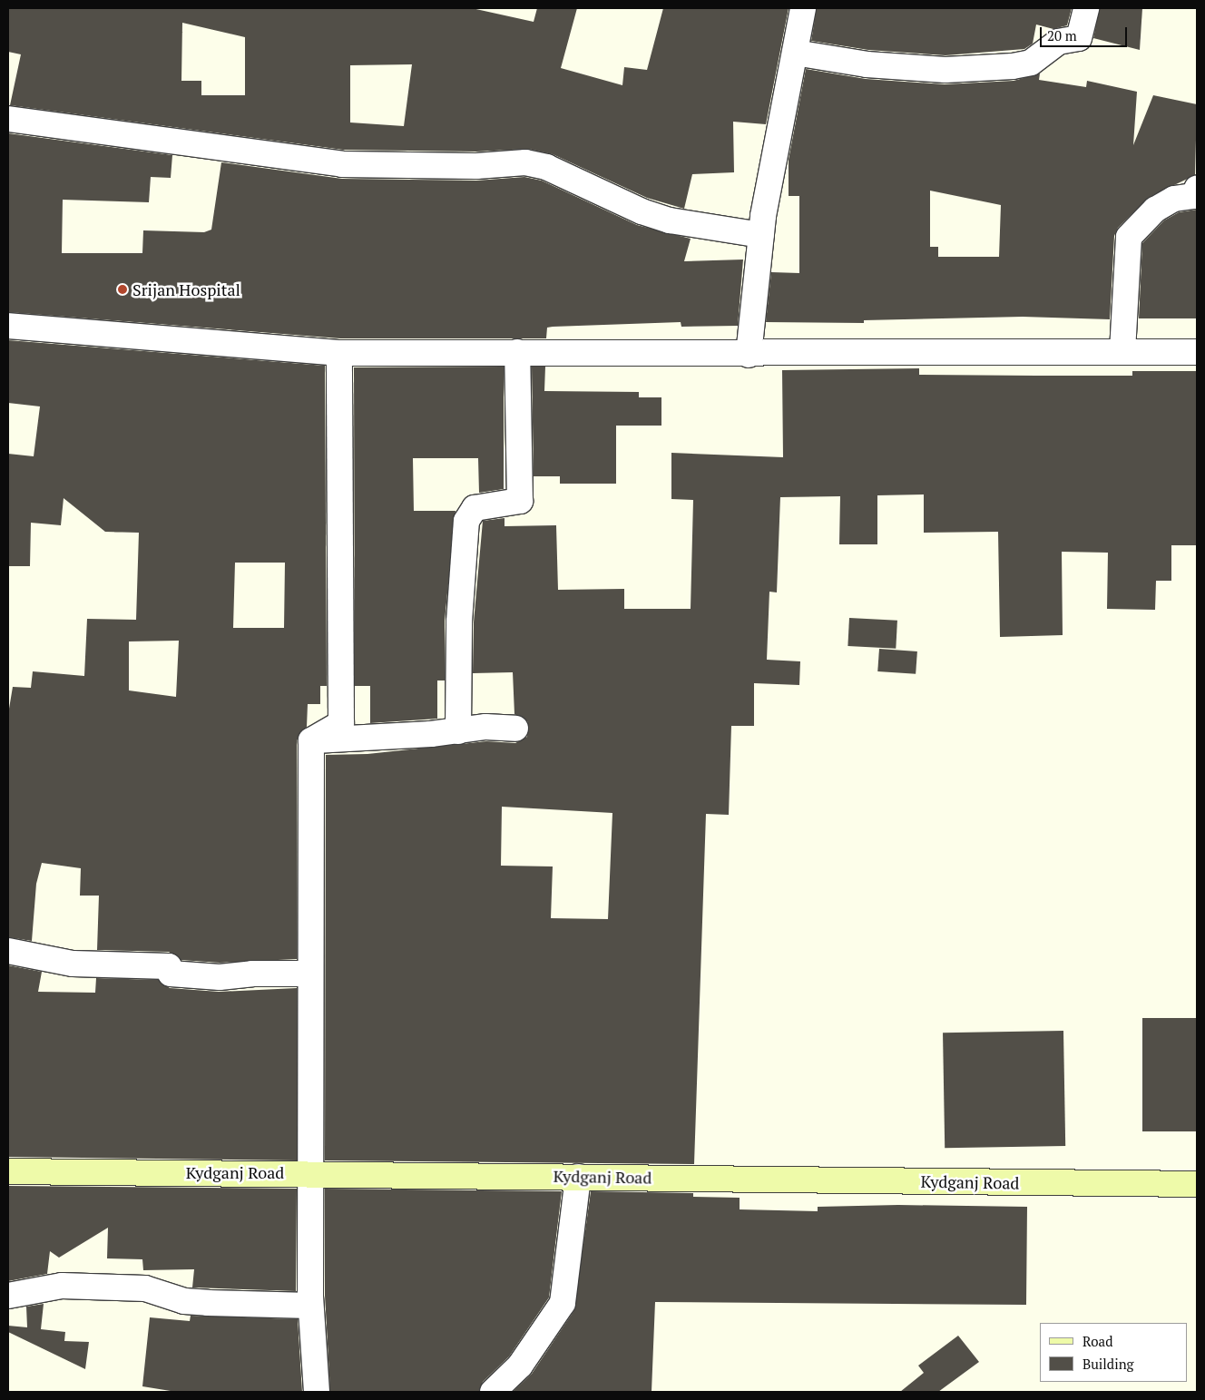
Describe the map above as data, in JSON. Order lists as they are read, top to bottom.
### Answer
{
  "streets": {
    "main road": ["Kydganj Road"]
  },
  "places": ["Srijan Hospital"],
  "legend": ["Road", "Building"],
  "scale_bar": "20 m"
}
